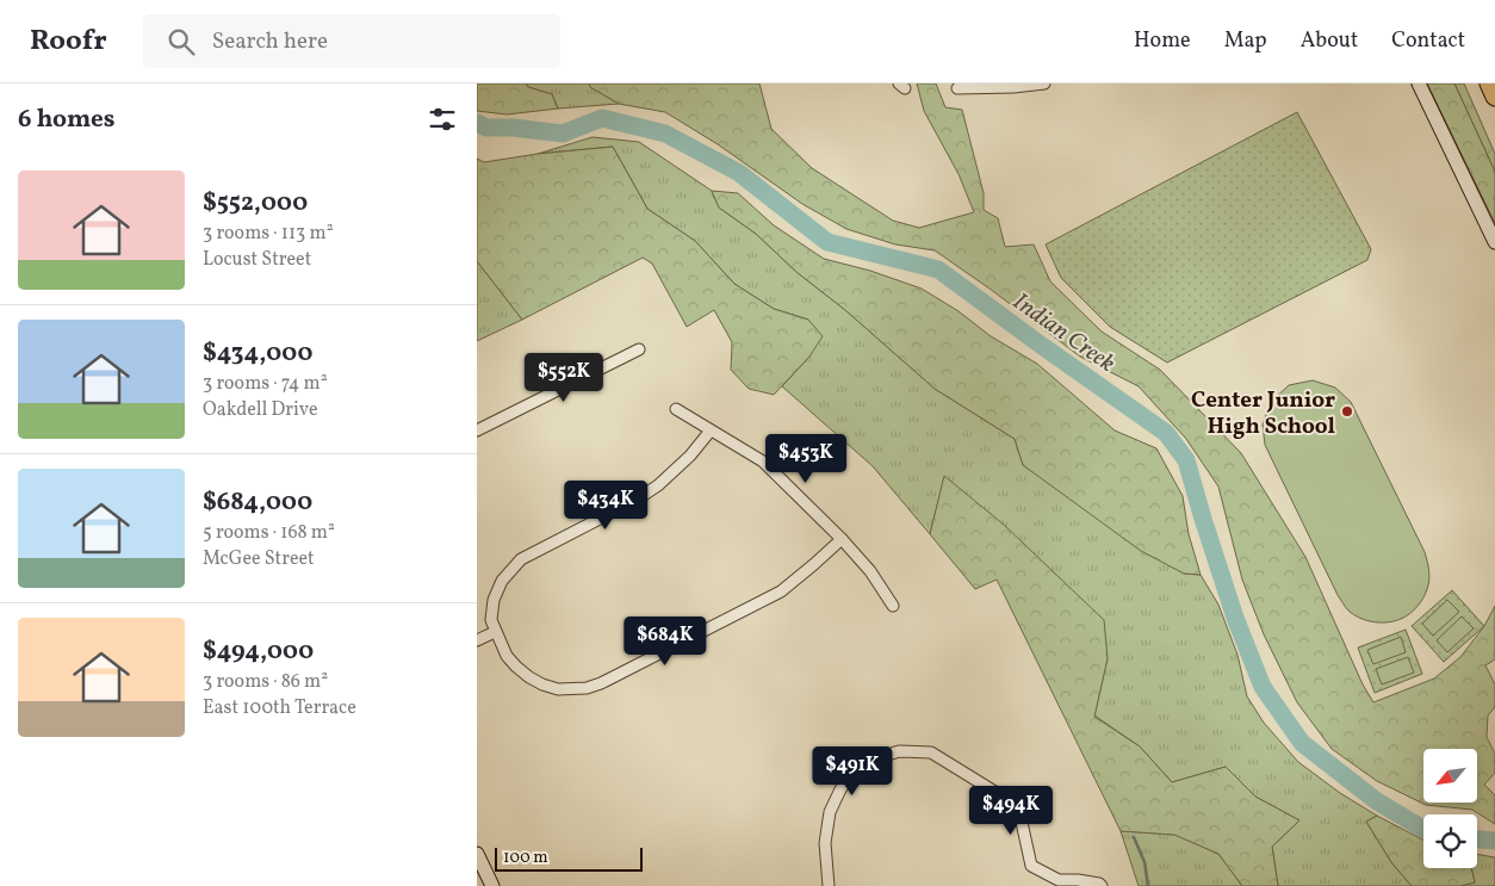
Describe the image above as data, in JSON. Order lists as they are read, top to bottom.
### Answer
{
  "water": ["Indian Creek"],
  "places": ["Center Junior High School"],
  "scale_bar": "100 m",
  "north": "bottom left",
  "page": {
    "header": "Roofr",
    "search": "Search here",
    "nav": [
      "Home",
      "Map",
      "About",
      "Contact"
    ],
    "heading": "6 homes",
    "list": [
      {
        "name": "$552,000",
        "note": "3 rooms · 113 m² · Locust Street"
      },
      {
        "name": "$434,000",
        "note": "3 rooms · 74 m² · Oakdell Drive"
      },
      {
        "name": "$684,000",
        "note": "5 rooms · 168 m² · McGee Street"
      },
      {
        "name": "$494,000",
        "note": "3 rooms · 86 m² · East 100th Terrace"
      }
    ],
    "price": [
      "$552K",
      "$453K",
      "$434K",
      "$684K",
      "$491K",
      "$494K"
    ],
    "scale": "100 m"
  }
}
